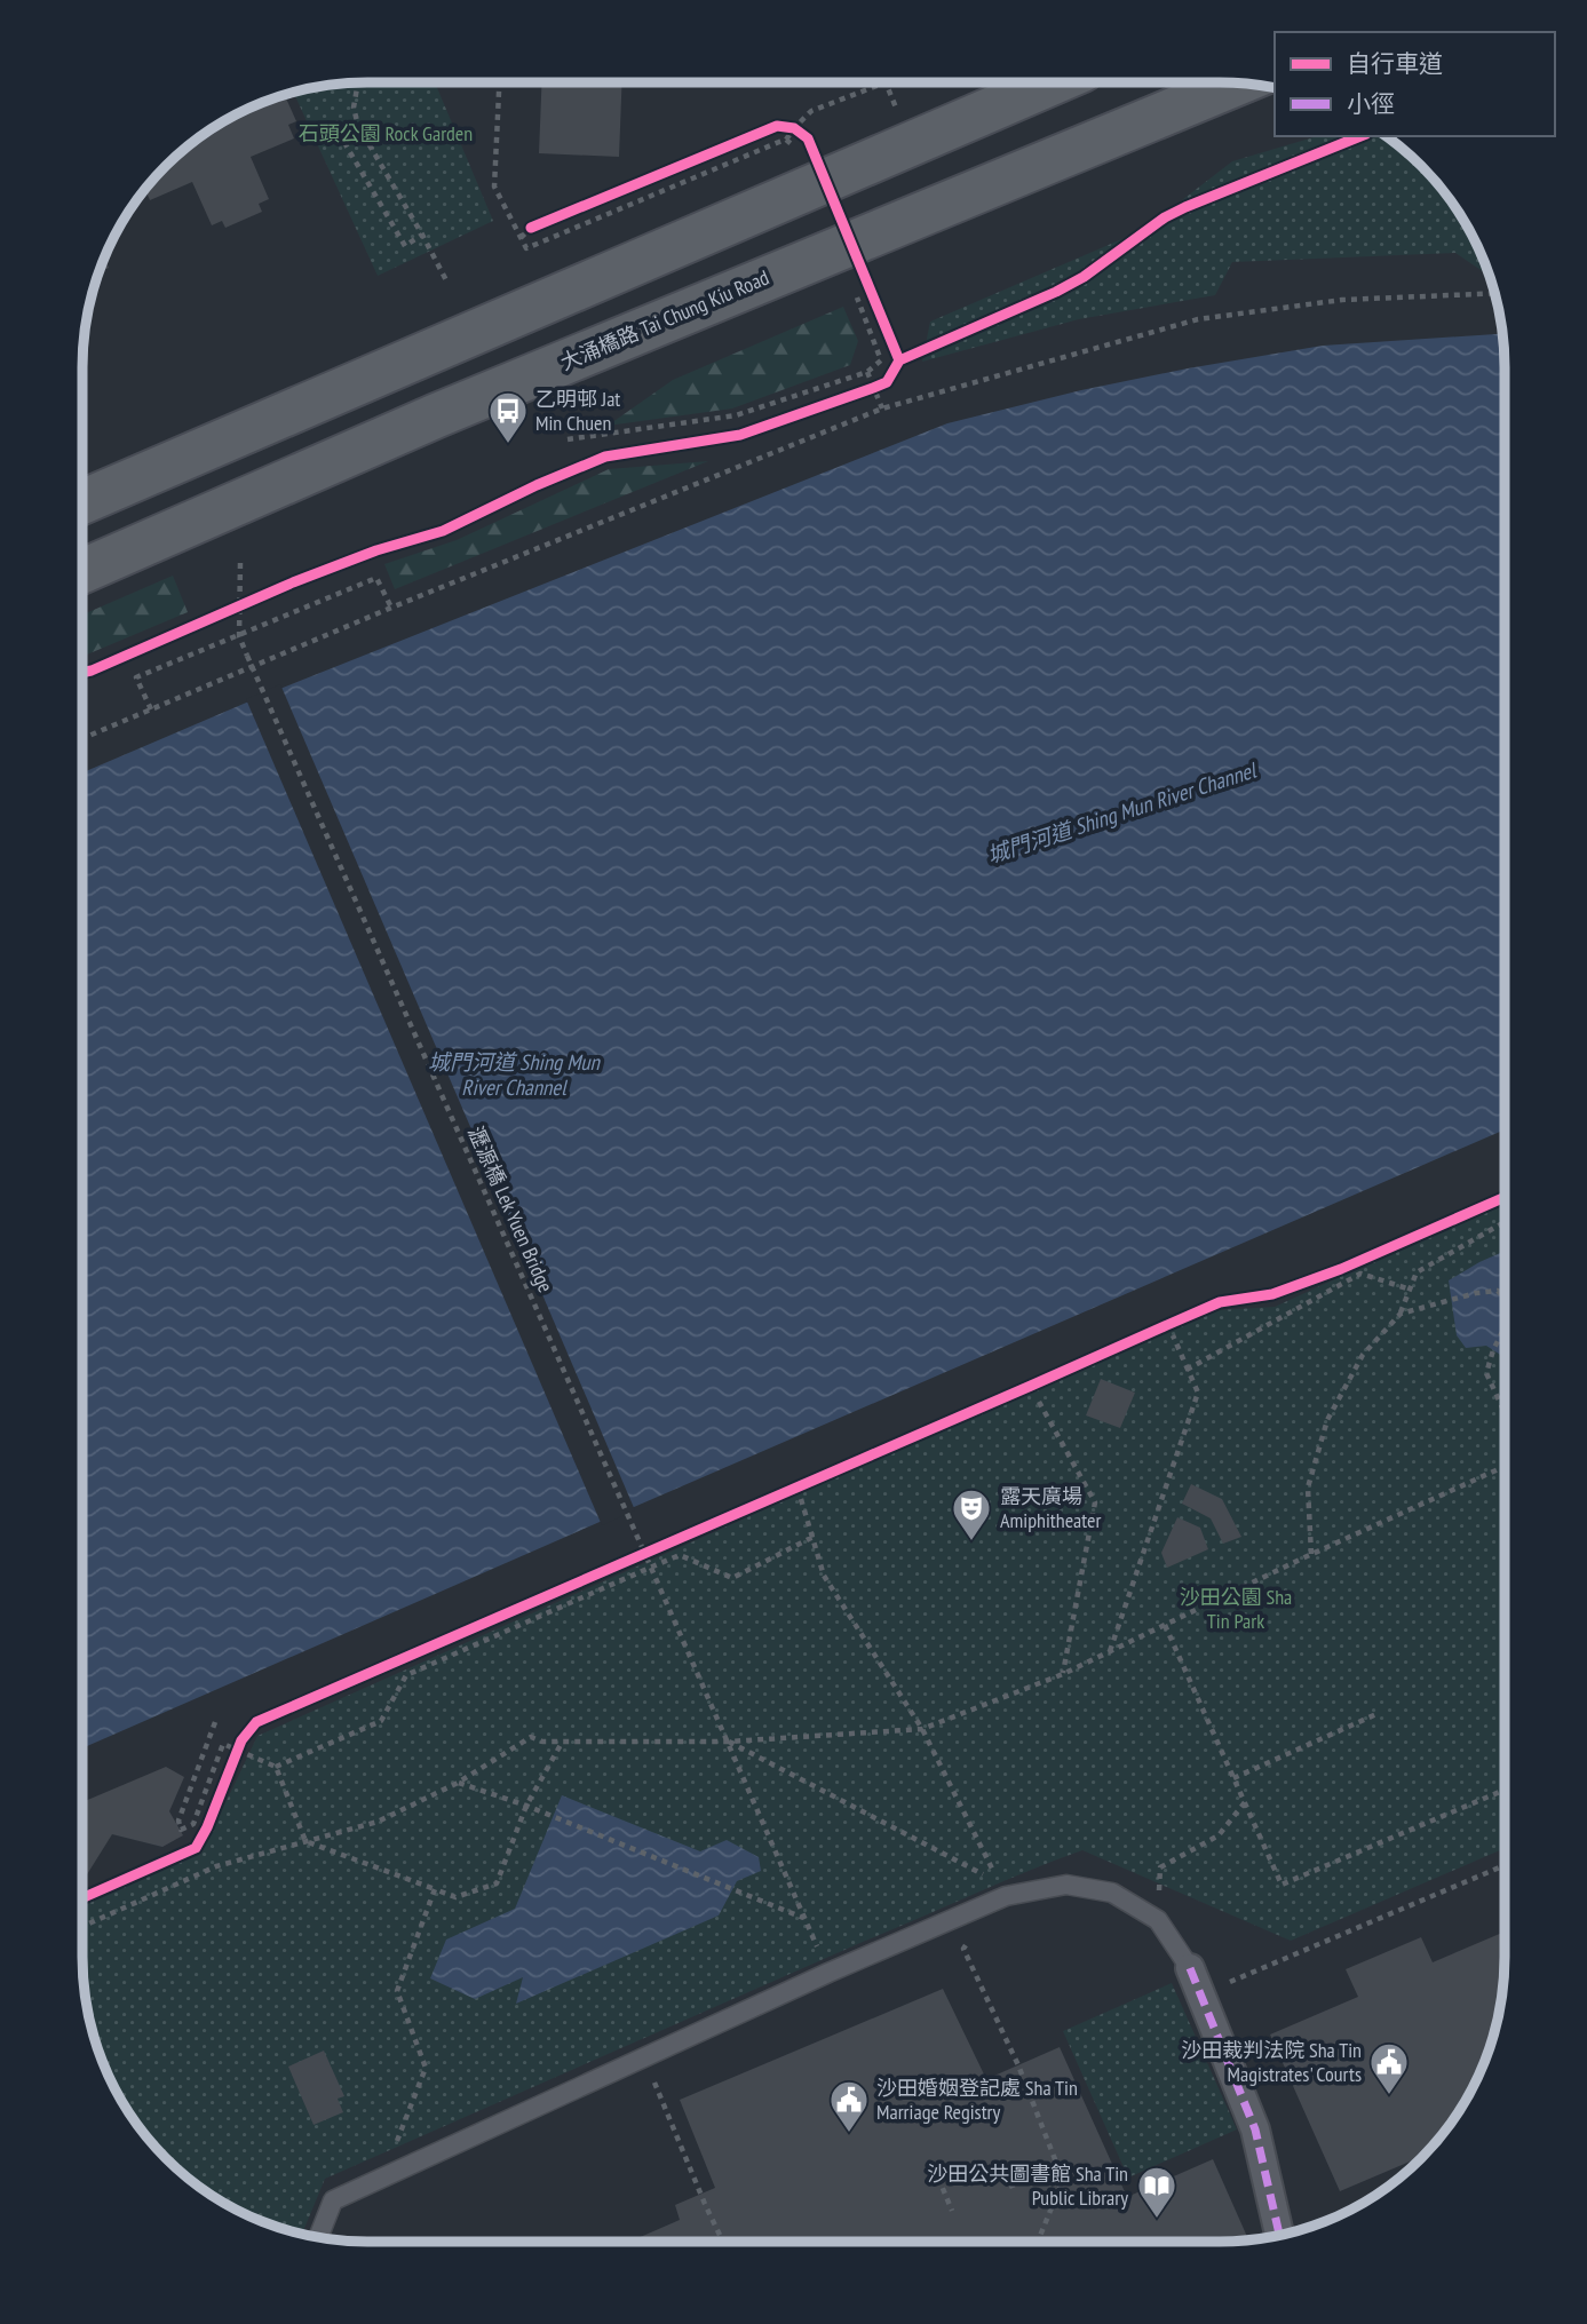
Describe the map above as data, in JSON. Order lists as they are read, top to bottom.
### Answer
{
  "streets": {
    "main road": ["大涌橋路 Tai Chung Kiu Road"],
    "path": ["瀝源橋 Lek Yuen Bridge"]
  },
  "water": ["城門河道 Shing Mun River Channel"],
  "parks": ["石頭公園 Rock Garden", "沙田公園 Sha Tin Park"],
  "places": {
    "bus stop": ["乙明邨 Jat Min Chuen"],
    "theatre": ["露天廣場 Amiphitheater"],
    "public building": ["沙田裁判法院 Sha Tin Magistrates' Courts", "沙田婚姻登記處 Sha Tin Marriage Registry"],
    "library": ["沙田公共圖書館 Sha Tin Public Library"]
  },
  "legend": ["自行車道", "小徑"]
}
